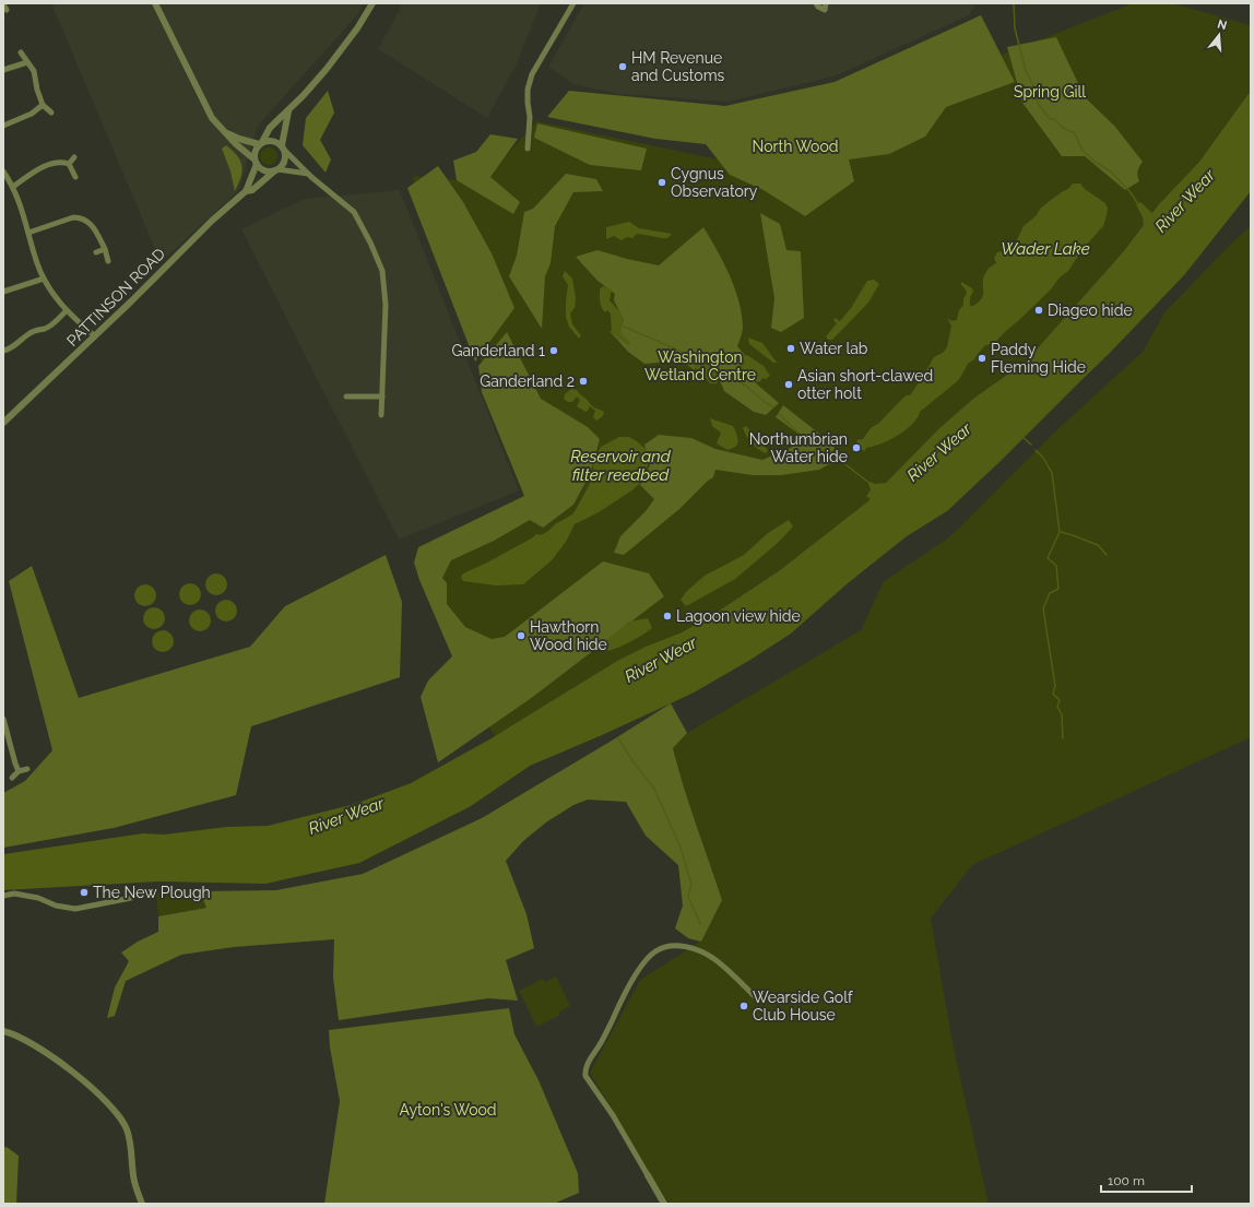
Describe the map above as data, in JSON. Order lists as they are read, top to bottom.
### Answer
{
  "streets": {
    "street": ["PATTINSON ROAD"]
  },
  "water": ["River Wear", "Wader Lake", "Reservoir and filter reedbed"],
  "parks": [
    "Spring Gill",
    "North Wood",
    "Washington Wetland Centre",
    "Ayton's Wood"
  ],
  "places": [
    "HM Revenue and Customs",
    "Cygnus Observatory",
    "Diageo hide",
    "Water lab",
    "Ganderland 1",
    "Paddy Fleming Hide",
    "Ganderland 2",
    "Asian short-clawed otter holt",
    "Northumbrian Water hide",
    "Lagoon view hide",
    "Hawthorn Wood hide",
    "The New Plough",
    "Wearside Golf Club House"
  ],
  "scale_bar": "100 m",
  "north": "top"
}
